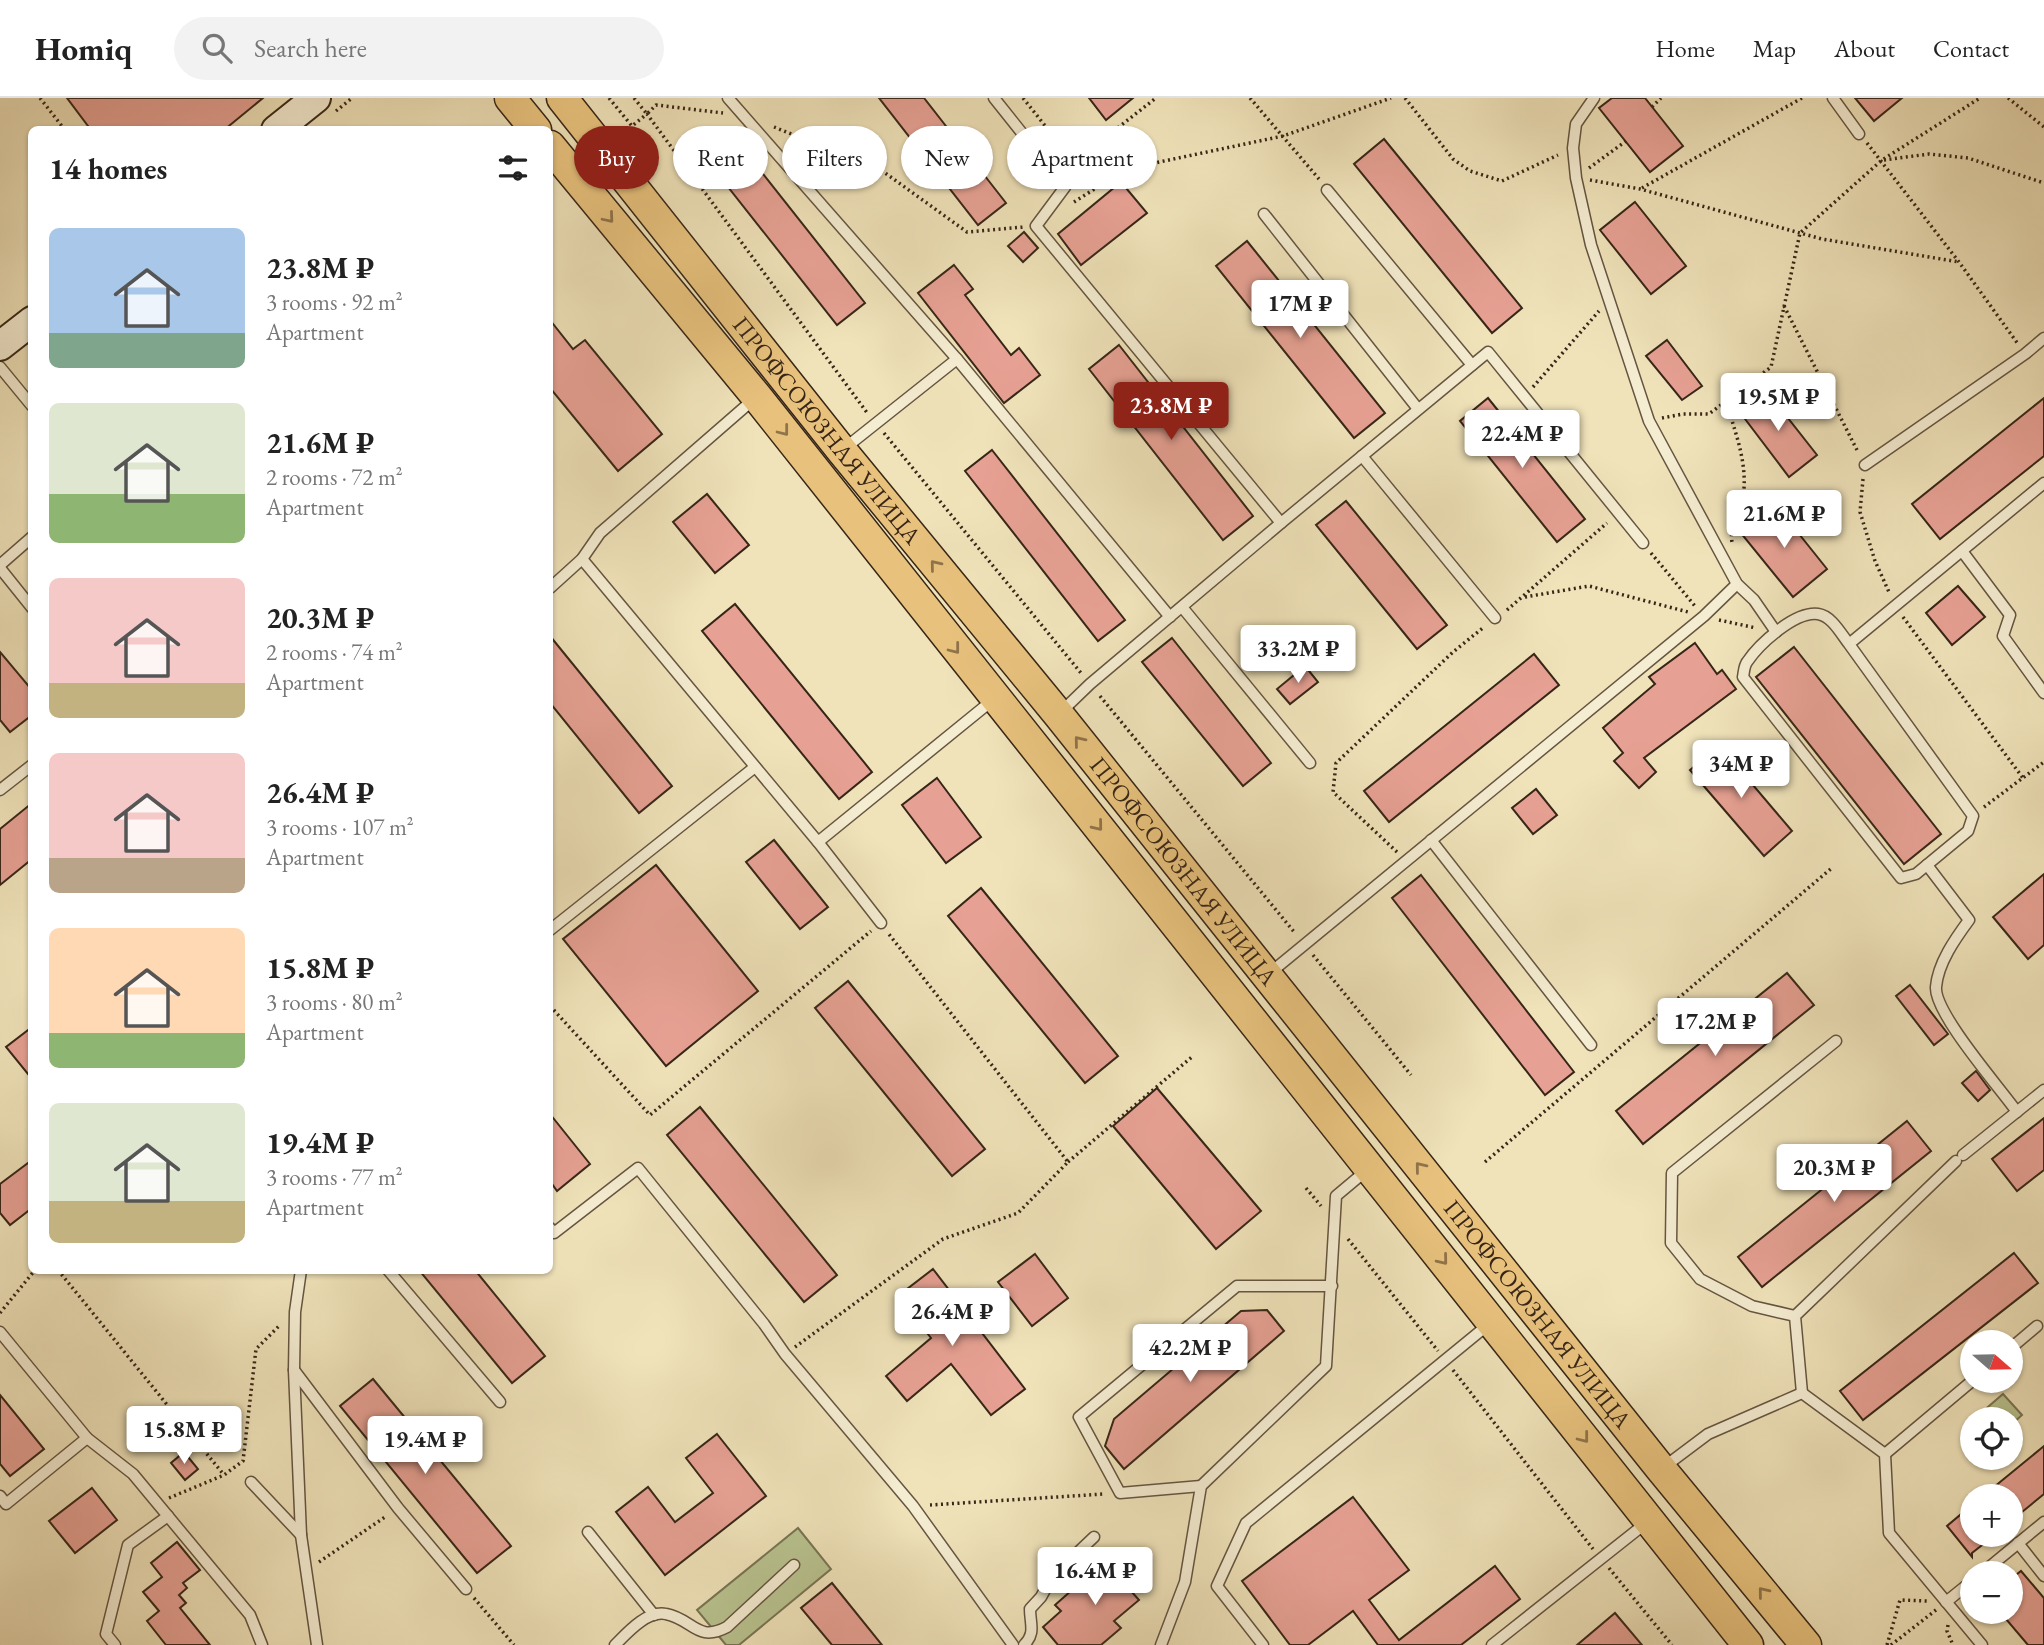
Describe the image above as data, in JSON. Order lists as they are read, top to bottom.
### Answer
{
  "streets": {
    "main road": ["ПРОФСОЮЗНАЯ УЛИЦА"]
  },
  "north": "right",
  "page": {
    "header": "Homiq",
    "search": "Search here",
    "nav": [
      "Home",
      "Map",
      "About",
      "Contact"
    ],
    "chip": [
      "Buy",
      "Rent",
      "Filters",
      "New",
      "Apartment"
    ],
    "heading": "14 homes",
    "list": [
      {
        "name": "23.8M ₽",
        "note": "3 rooms · 92 m² · Apartment"
      },
      {
        "name": "21.6M ₽",
        "note": "2 rooms · 72 m² · Apartment"
      },
      {
        "name": "20.3M ₽",
        "note": "2 rooms · 74 m² · Apartment"
      },
      {
        "name": "26.4M ₽",
        "note": "3 rooms · 107 m² · Apartment"
      },
      {
        "name": "15.8M ₽",
        "note": "3 rooms · 80 m² · Apartment"
      },
      {
        "name": "19.4M ₽",
        "note": "3 rooms · 77 m² · Apartment"
      }
    ],
    "price": [
      "17M ₽",
      "19.5M ₽",
      "23.8M ₽",
      "22.4M ₽",
      "21.6M ₽",
      "33.2M ₽",
      "34M ₽",
      "17.2M ₽",
      "20.3M ₽",
      "26.4M ₽",
      "42.2M ₽",
      "15.8M ₽",
      "19.4M ₽",
      "16.4M ₽"
    ],
    "map_buttons": ["+", "−"]
  }
}
